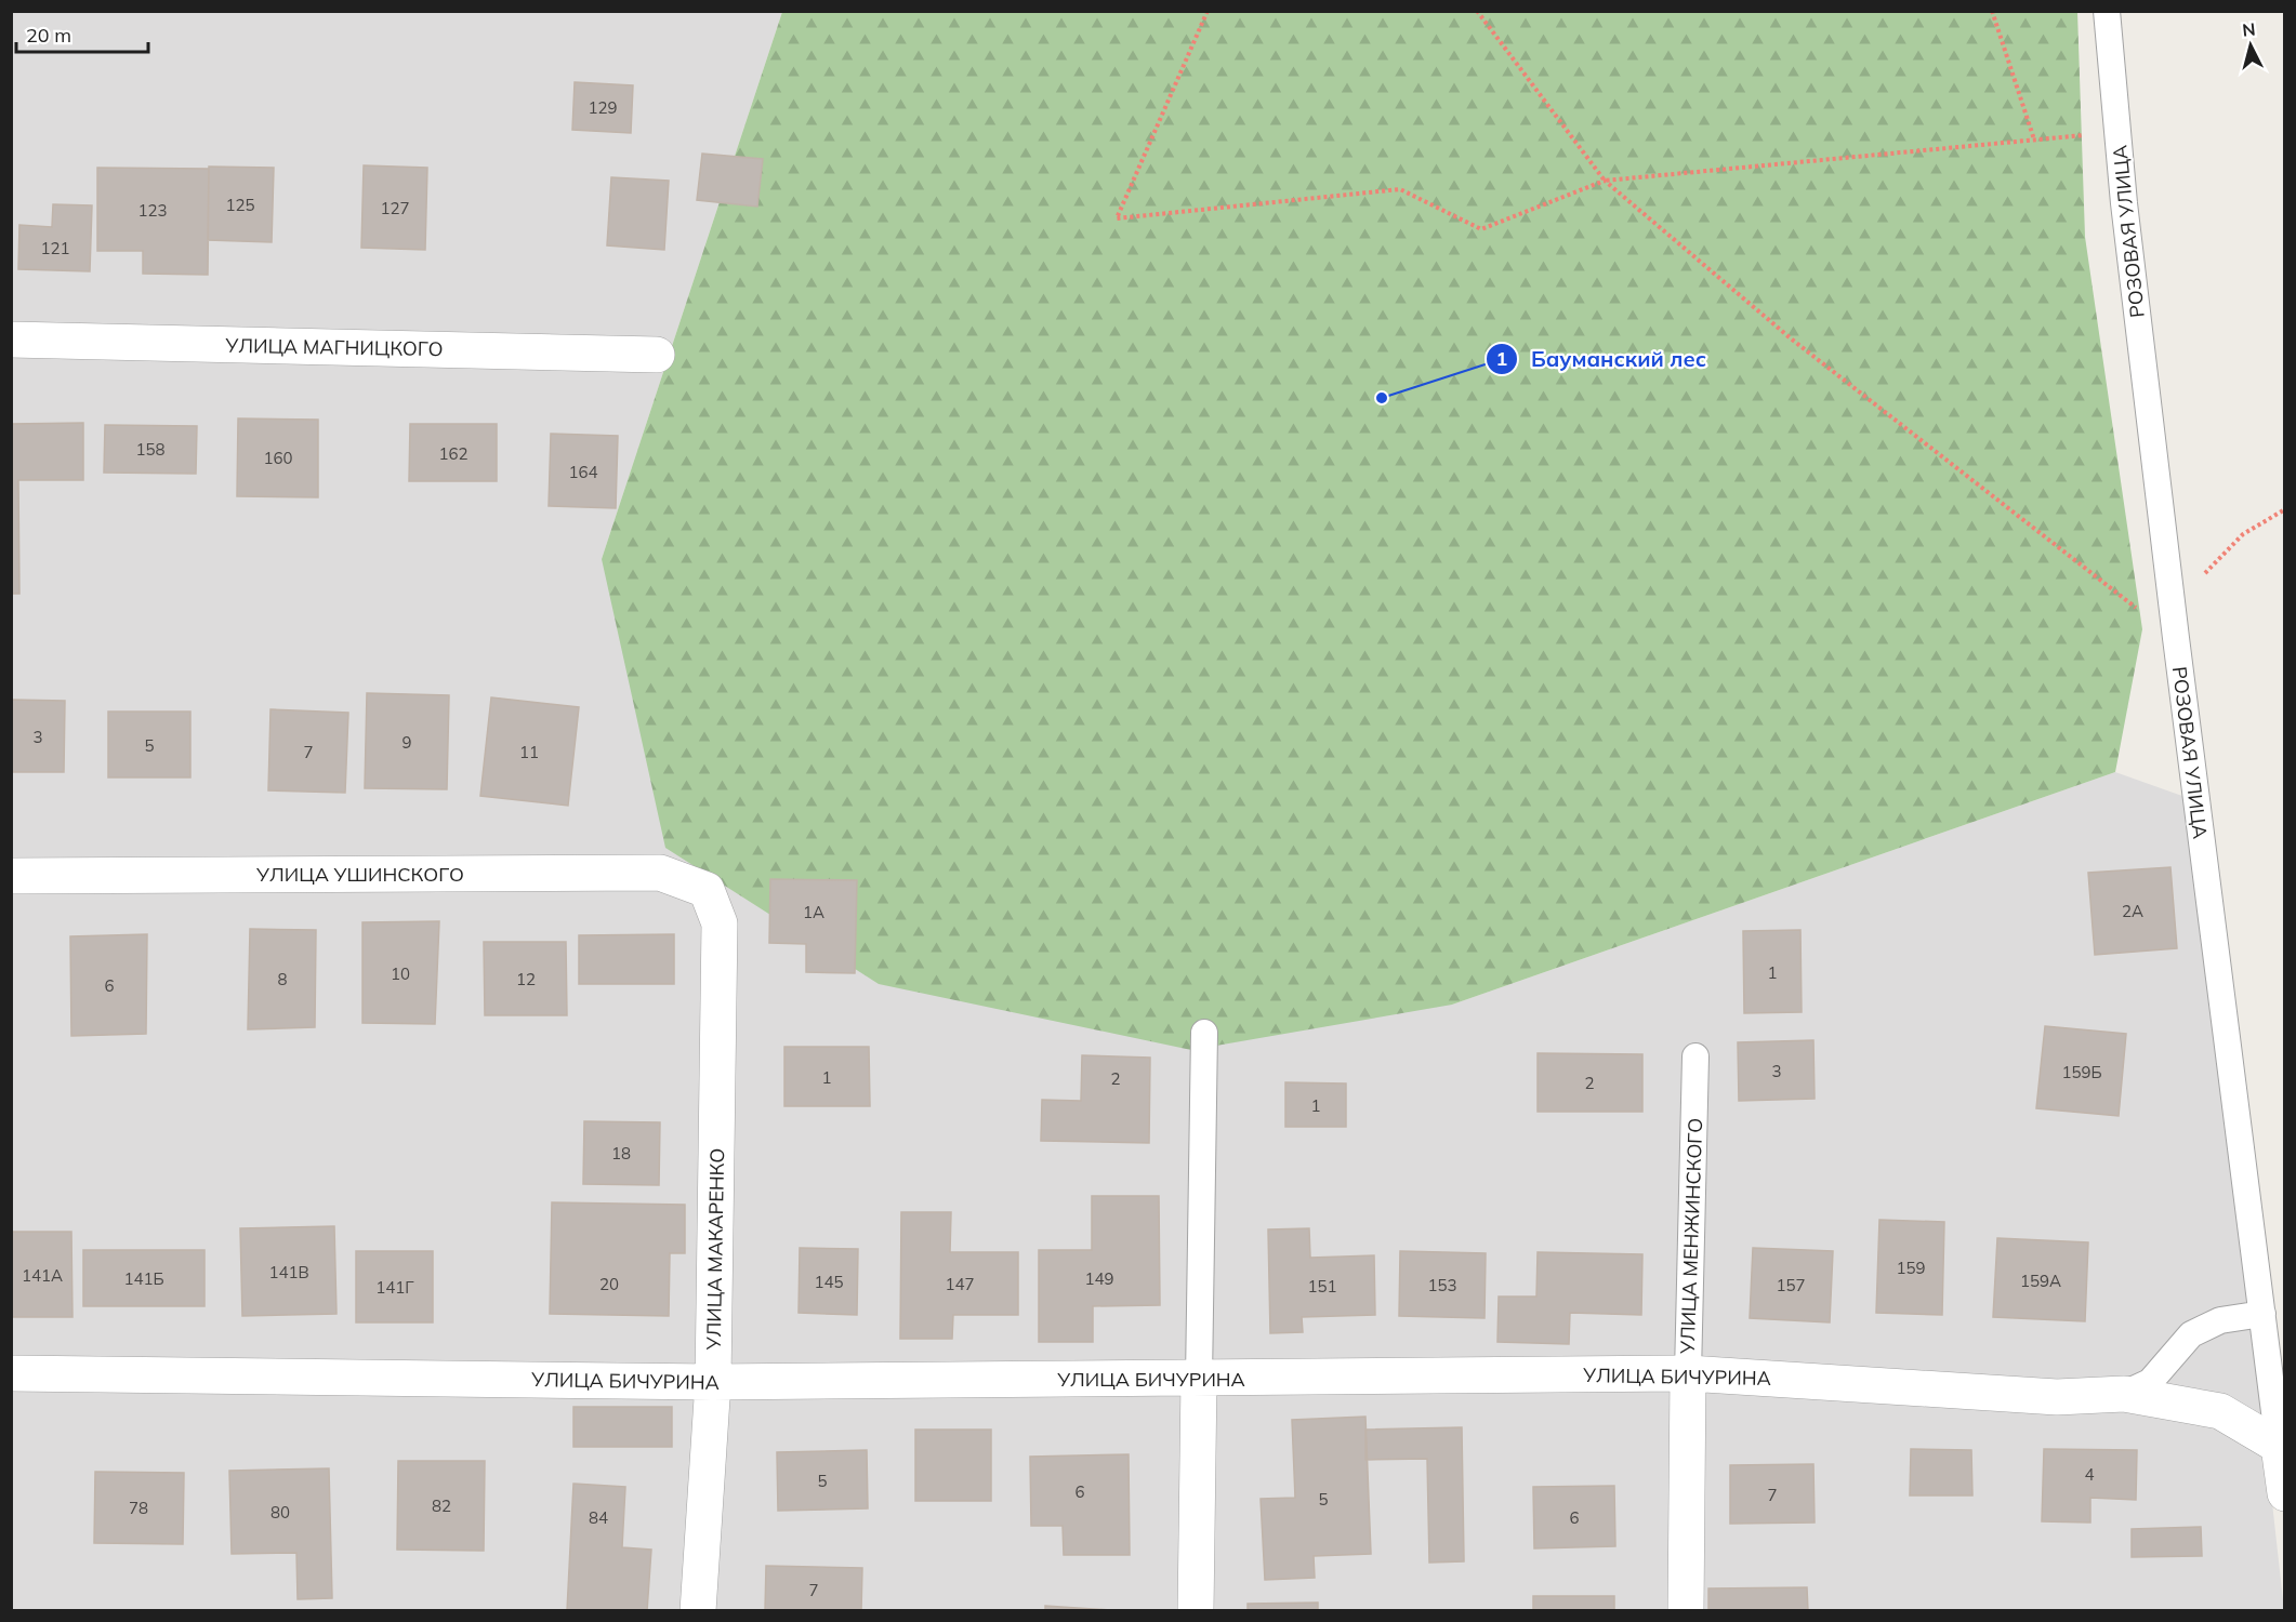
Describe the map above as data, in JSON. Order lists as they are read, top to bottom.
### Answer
{
  "streets": {
    "street": [
      "РОЗОВАЯ УЛИЦА",
      "УЛИЦА МАГНИЦКОГО",
      "УЛИЦА УШИНСКОГО",
      "УЛИЦА МЕНЖИНСКОГО",
      "УЛИЦА МАКАРЕНКО",
      "УЛИЦА БИЧУРИНА"
    ]
  },
  "crossings": [
    ["РОЗОВАЯ УЛИЦА", "УЛИЦА БИЧУРИНА"],
    ["УЛИЦА УШИНСКОГО", "УЛИЦА МАКАРЕНКО"],
    ["УЛИЦА МЕНЖИНСКОГО", "УЛИЦА БИЧУРИНА"],
    ["УЛИЦА МАКАРЕНКО", "УЛИЦА БИЧУРИНА"]
  ],
  "places": ["Бауманский лес"],
  "house_numbers": [
    "129",
    "125",
    "127",
    "123",
    "121",
    "158",
    "162",
    "160",
    "164",
    "3",
    "9",
    "5",
    "7",
    "11",
    "2А",
    "1А",
    "1",
    "10",
    "8",
    "12",
    "6",
    "3",
    "159Б",
    "1",
    "2",
    "2",
    "1",
    "18",
    "159",
    "141В",
    "141А",
    "141Б",
    "149",
    "159А",
    "145",
    "20",
    "147",
    "153",
    "157",
    "151",
    "141Г",
    "4",
    "5",
    "6",
    "7",
    "5",
    "82",
    "78",
    "80",
    "84",
    "6",
    "7"
  ],
  "scale_bar": "20 m",
  "north": "top"
}
